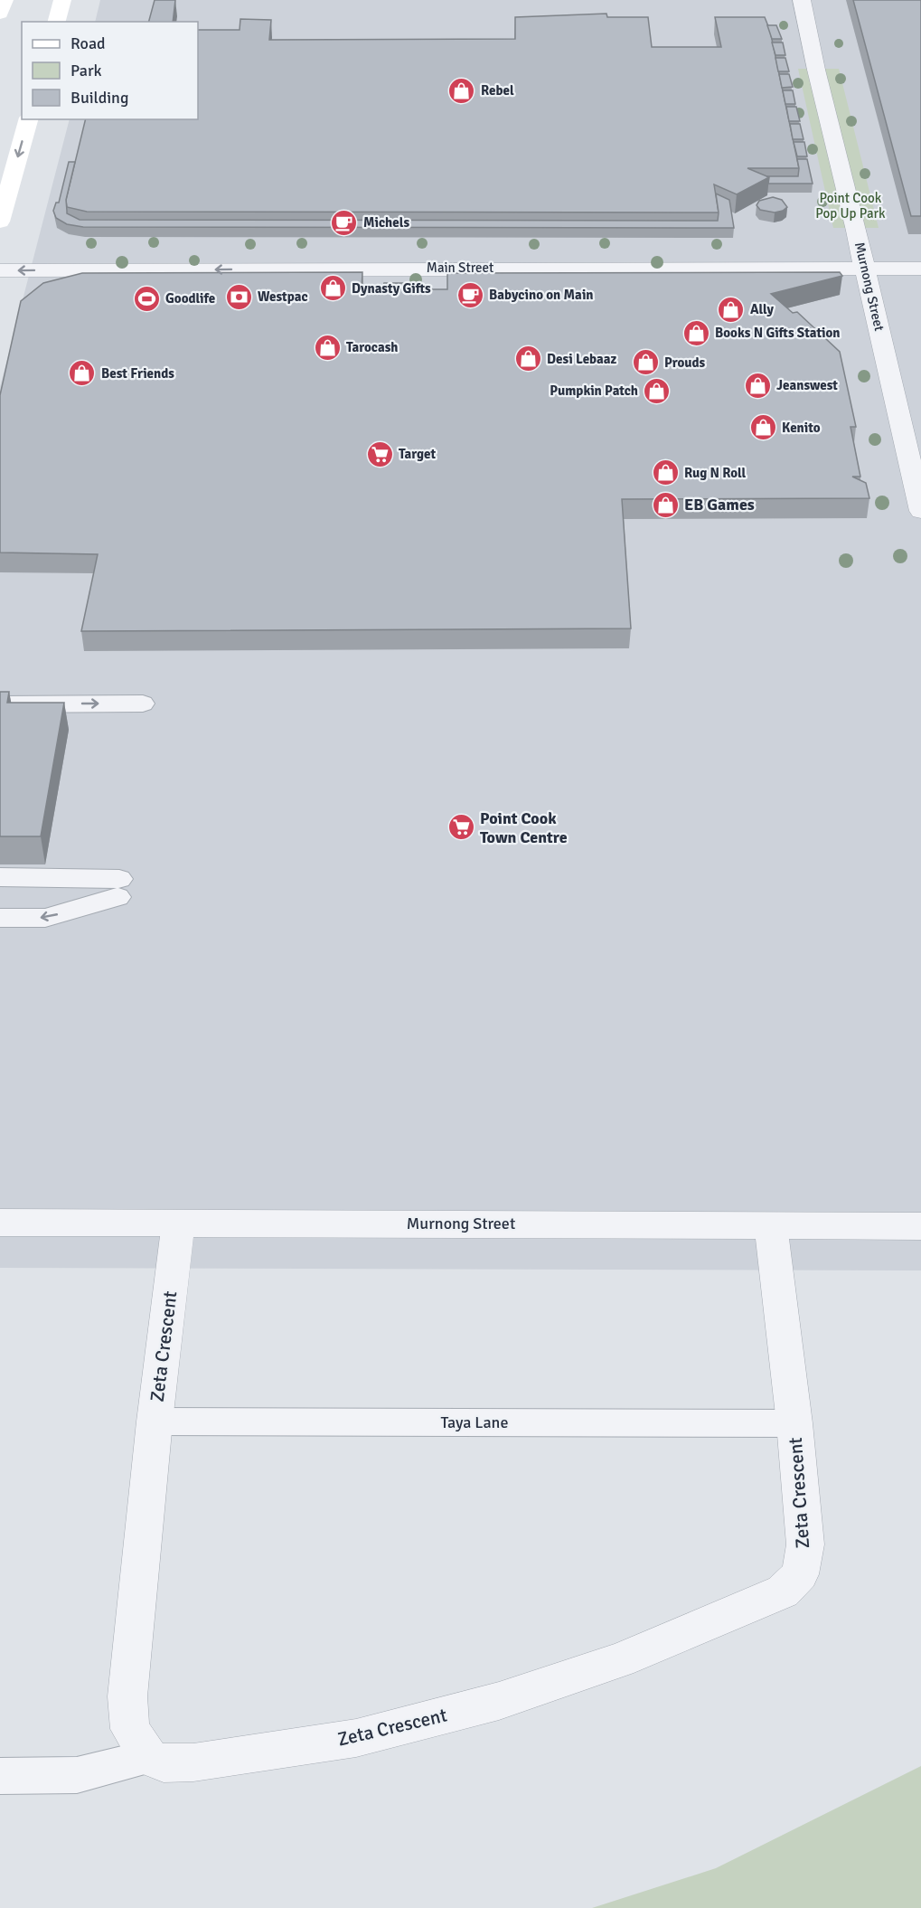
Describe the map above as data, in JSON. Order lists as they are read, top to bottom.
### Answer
{
  "streets": {
    "street": ["Main Street", "Murnong Street", "Zeta Crescent"],
    "lane": ["Taya Lane"]
  },
  "crossings": [
    ["Main Street", "Murnong Street"],
    ["Murnong Street", "Zeta Crescent"],
    ["Zeta Crescent", "Taya Lane"]
  ],
  "parks": ["Point Cook Pop Up Park"],
  "places": {
    "shop": [
      "Rebel",
      "Dynasty Gifts",
      "Ally",
      "Books N Gifts Station",
      "Tarocash",
      "Desi Lebaaz",
      "Prouds",
      "Best Friends",
      "Jeanswest",
      "Pumpkin Patch",
      "Kenito",
      "Rug N Roll",
      "EB Games"
    ],
    "cafe": ["Michels", "Babycino on Main"],
    "bank": ["Westpac"],
    "sports": ["Goodlife"],
    "supermarket": ["Target", "Point Cook Town Centre"]
  },
  "legend": ["Road", "Park", "Building"]
}
